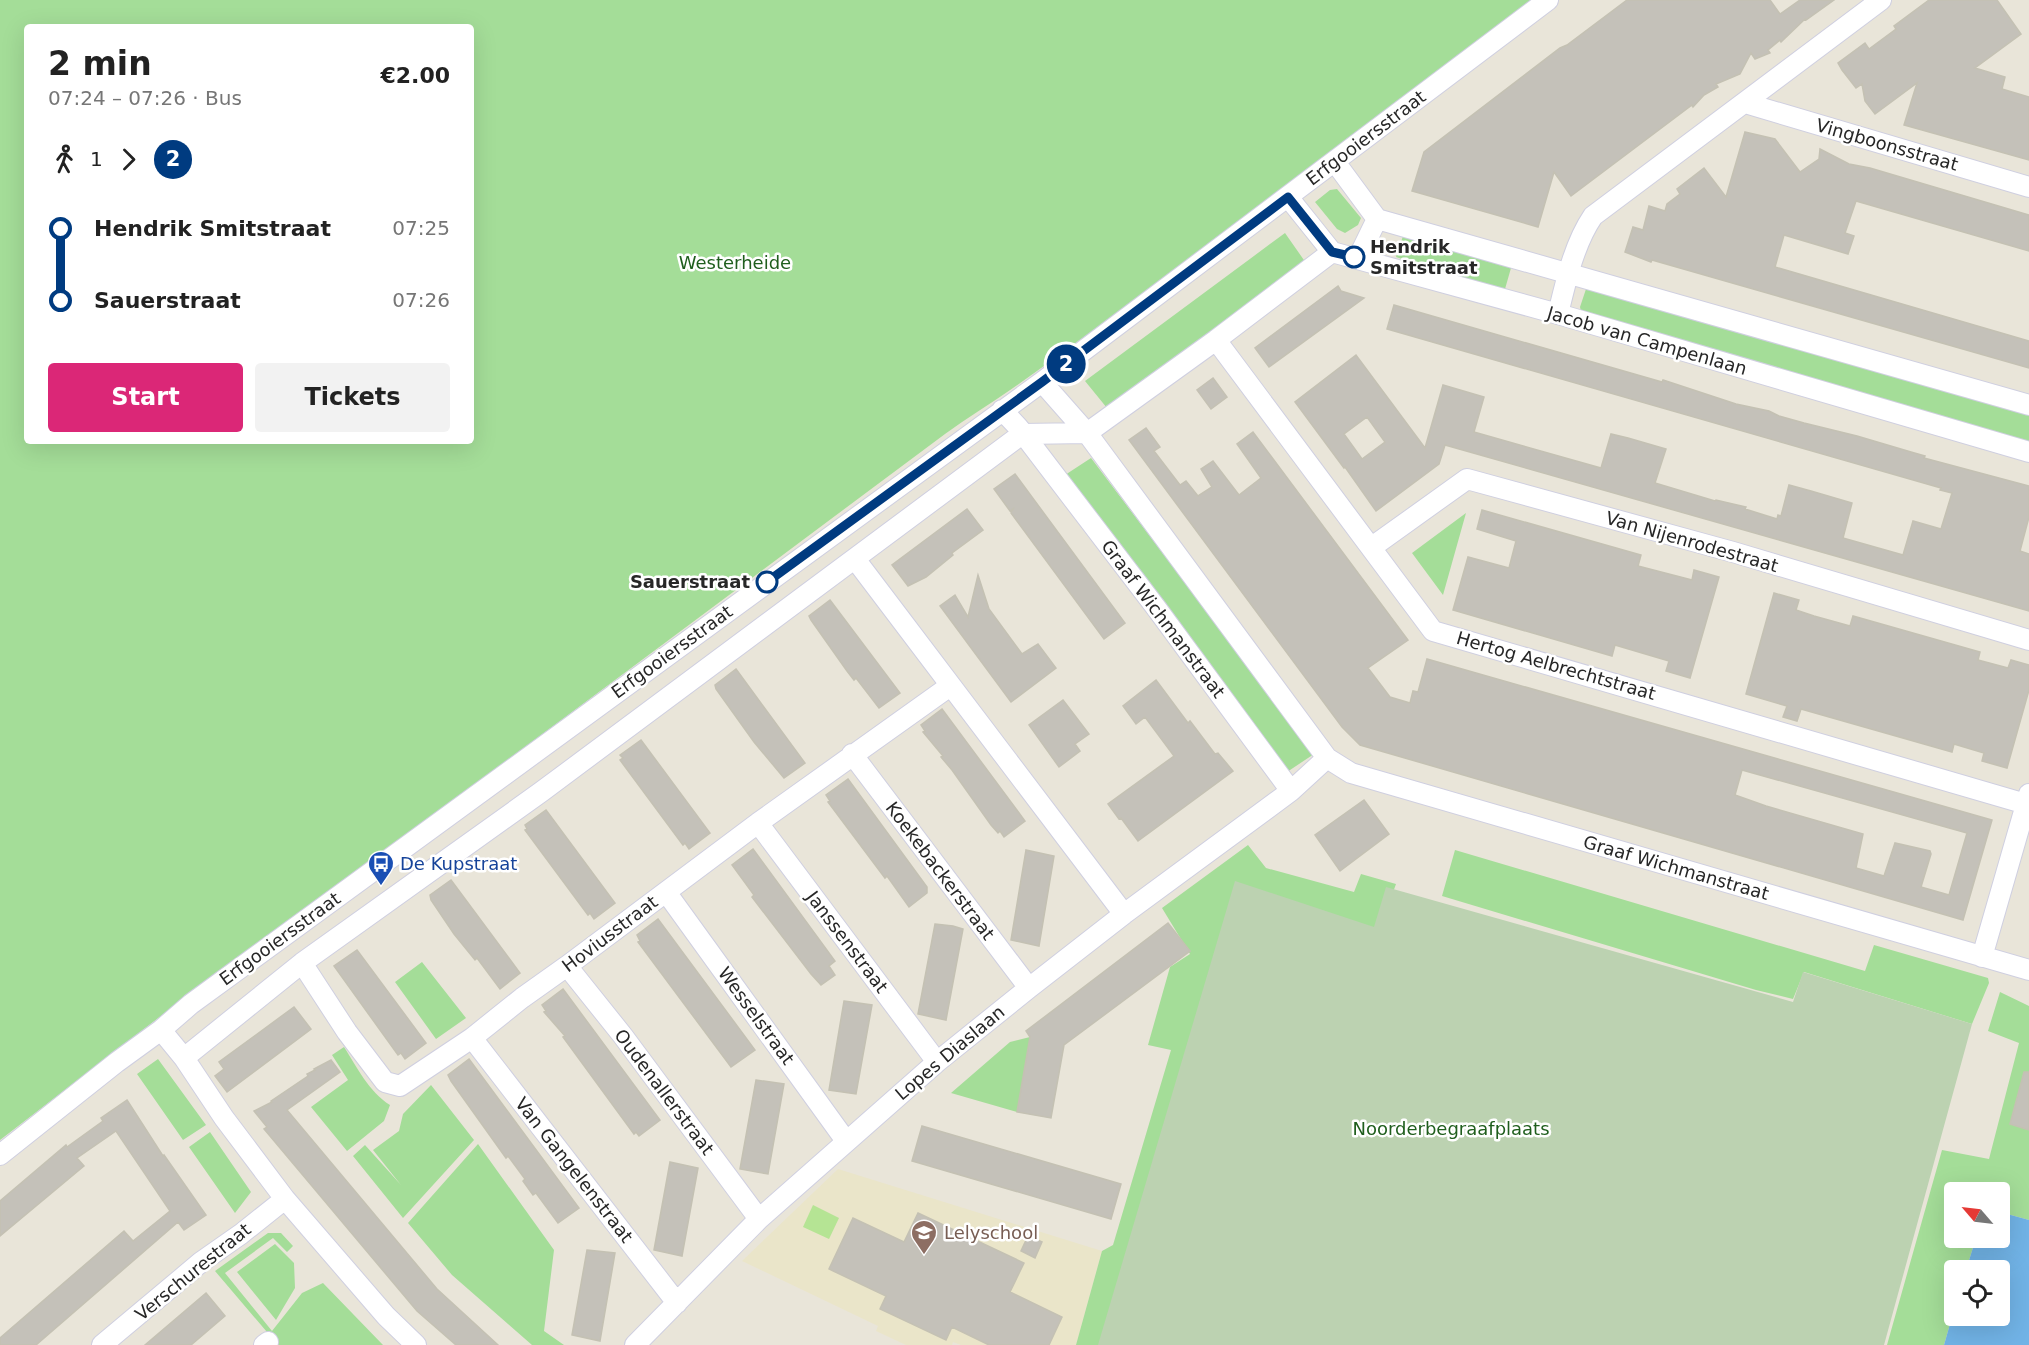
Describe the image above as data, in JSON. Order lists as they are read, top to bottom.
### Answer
{
  "streets": {
    "street": [
      "Erfgooiersstraat",
      "Vingboonsstraat",
      "Jacob van Campenlaan",
      "Van Nijenrodestraat",
      "Graaf Wichmanstraat",
      "Hertog Aelbrechtstraat",
      "Koekebackerstraat",
      "Hoviusstraat",
      "Janssenstraat",
      "Wesselstraat",
      "Lopes Diaslaan",
      "Oudenallerstraat",
      "Van Gangelenstraat",
      "Verschurestraat"
    ]
  },
  "crossings": [
    ["Erfgooiersstraat", "Graaf Wichmanstraat"],
    ["Erfgooiersstraat", "Hoviusstraat"],
    ["Van Nijenrodestraat", "Hertog Aelbrechtstraat"],
    ["Graaf Wichmanstraat", "Lopes Diaslaan"],
    ["Koekebackerstraat", "Hoviusstraat"],
    ["Koekebackerstraat", "Lopes Diaslaan"],
    ["Hoviusstraat", "Janssenstraat"],
    ["Hoviusstraat", "Wesselstraat"],
    ["Hoviusstraat", "Oudenallerstraat"],
    ["Hoviusstraat", "Van Gangelenstraat"],
    ["Janssenstraat", "Lopes Diaslaan"],
    ["Wesselstraat", "Lopes Diaslaan"],
    ["Lopes Diaslaan", "Oudenallerstraat"],
    ["Lopes Diaslaan", "Van Gangelenstraat"]
  ],
  "parks": ["Westerheide", "Noorderbegraafplaats"],
  "places": {
    "other": ["Hendrik Smitstraat", "Sauerstraat"],
    "bus stop": ["De Kupstraat"],
    "school or university": ["Lelyschool"]
  },
  "lines": ["bus line 2"],
  "north": "top left",
  "page": {
    "on_map": "2",
    "heading": ["2 min", "07:24 – 07:26 · Bus", "€2.00"],
    "legs": ["1", "2"],
    "list": [
      {
        "name": "Hendrik Smitstraat",
        "value": "07:25"
      },
      {
        "name": "Sauerstraat",
        "value": "07:26"
      }
    ],
    "buttons": ["Start", "Tickets"]
  }
}
